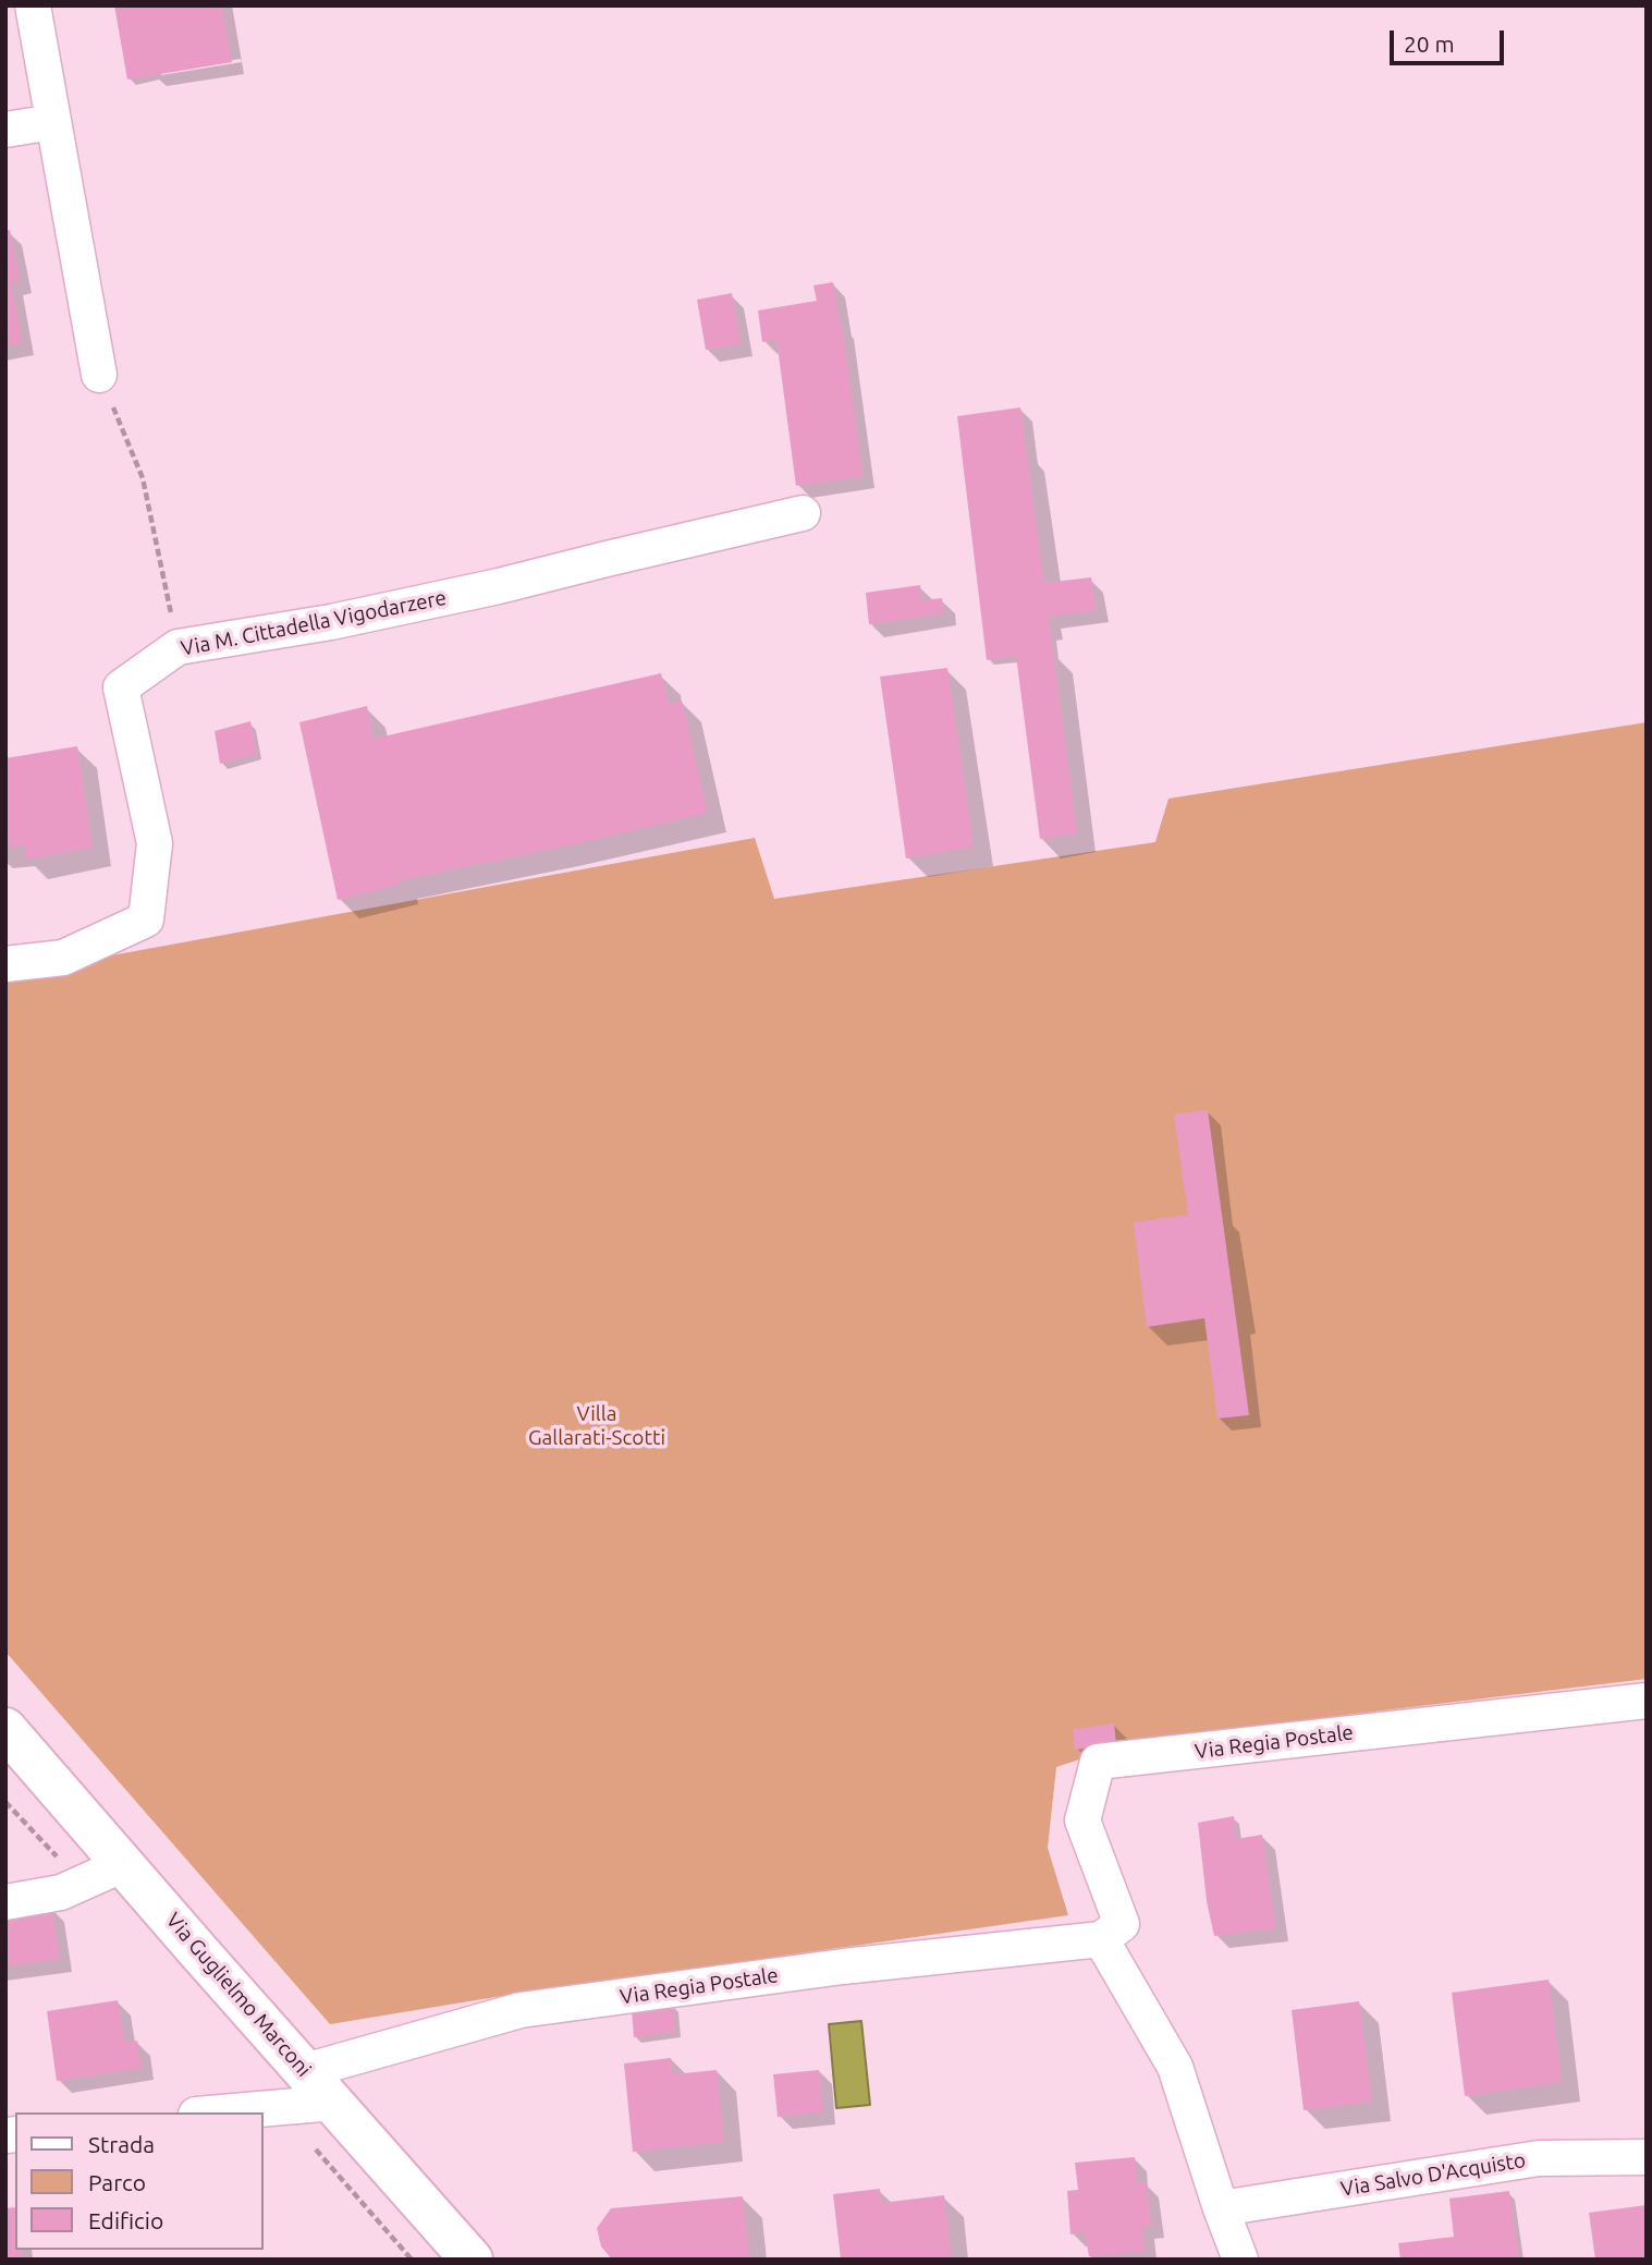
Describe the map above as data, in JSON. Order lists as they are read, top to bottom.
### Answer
{
  "streets": {
    "street": [
      "Via M. Cittadella Vigodarzere",
      "Via Regia Postale",
      "Via Guglielmo Marconi",
      "Via Salvo D'Acquisto"
    ]
  },
  "crossings": [
    ["Via Regia Postale", "Via Guglielmo Marconi"]
  ],
  "parks": ["Villa Gallarati-Scotti"],
  "legend": ["Strada", "Parco", "Edificio"],
  "scale_bar": "20 m"
}
